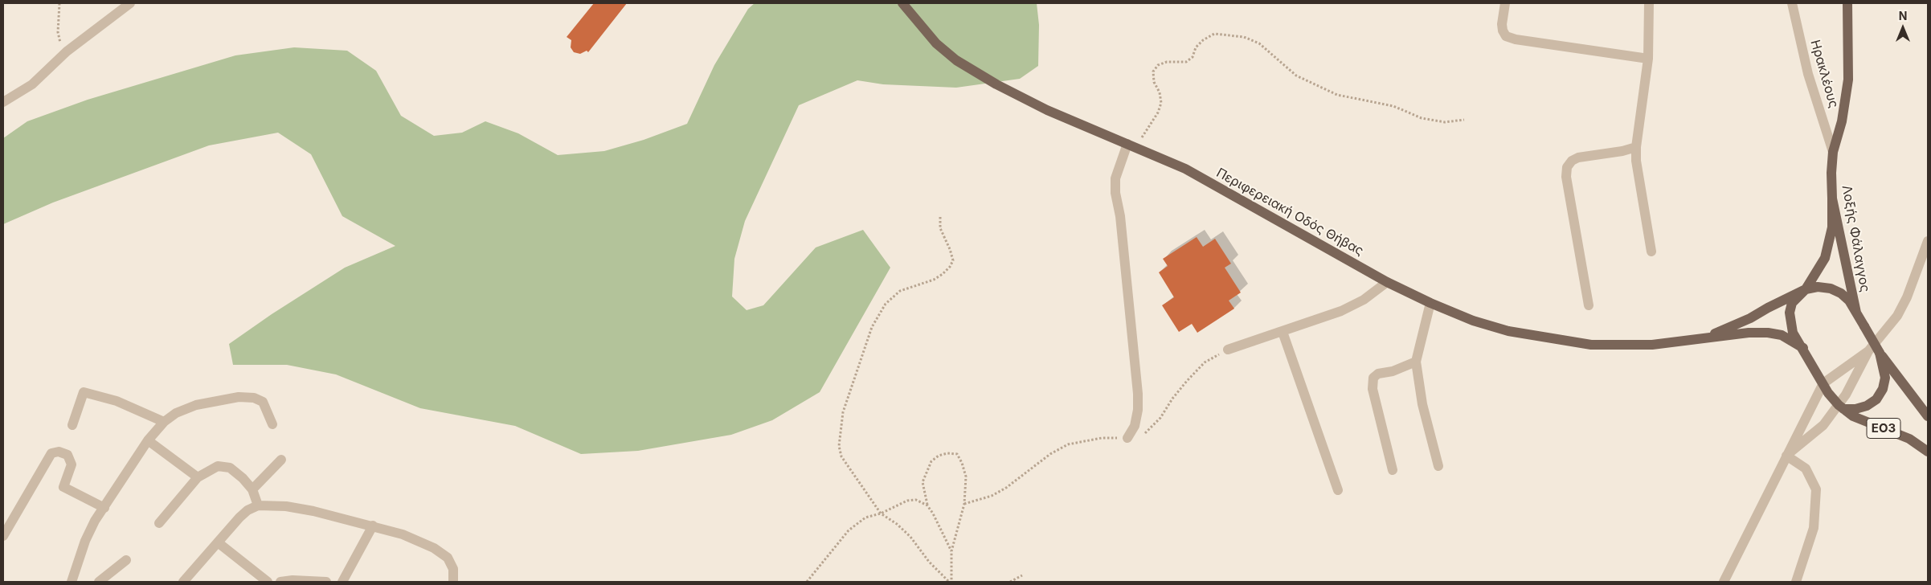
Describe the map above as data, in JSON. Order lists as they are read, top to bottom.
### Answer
{
  "streets": {
    "main road": ["Περιφερειακή Οδός Θήβας", "Λοξής Φάλαγγος", "ΕΟ3"],
    "street": ["Ηρακλέους"]
  },
  "crossings": [
    ["Ηρακλέους", "Λοξής Φάλαγγος"],
    ["Περιφερειακή Οδός Θήβας", "ΕΟ3"],
    ["Λοξής Φάλαγγος", "ΕΟ3"]
  ],
  "north": "top"
}
